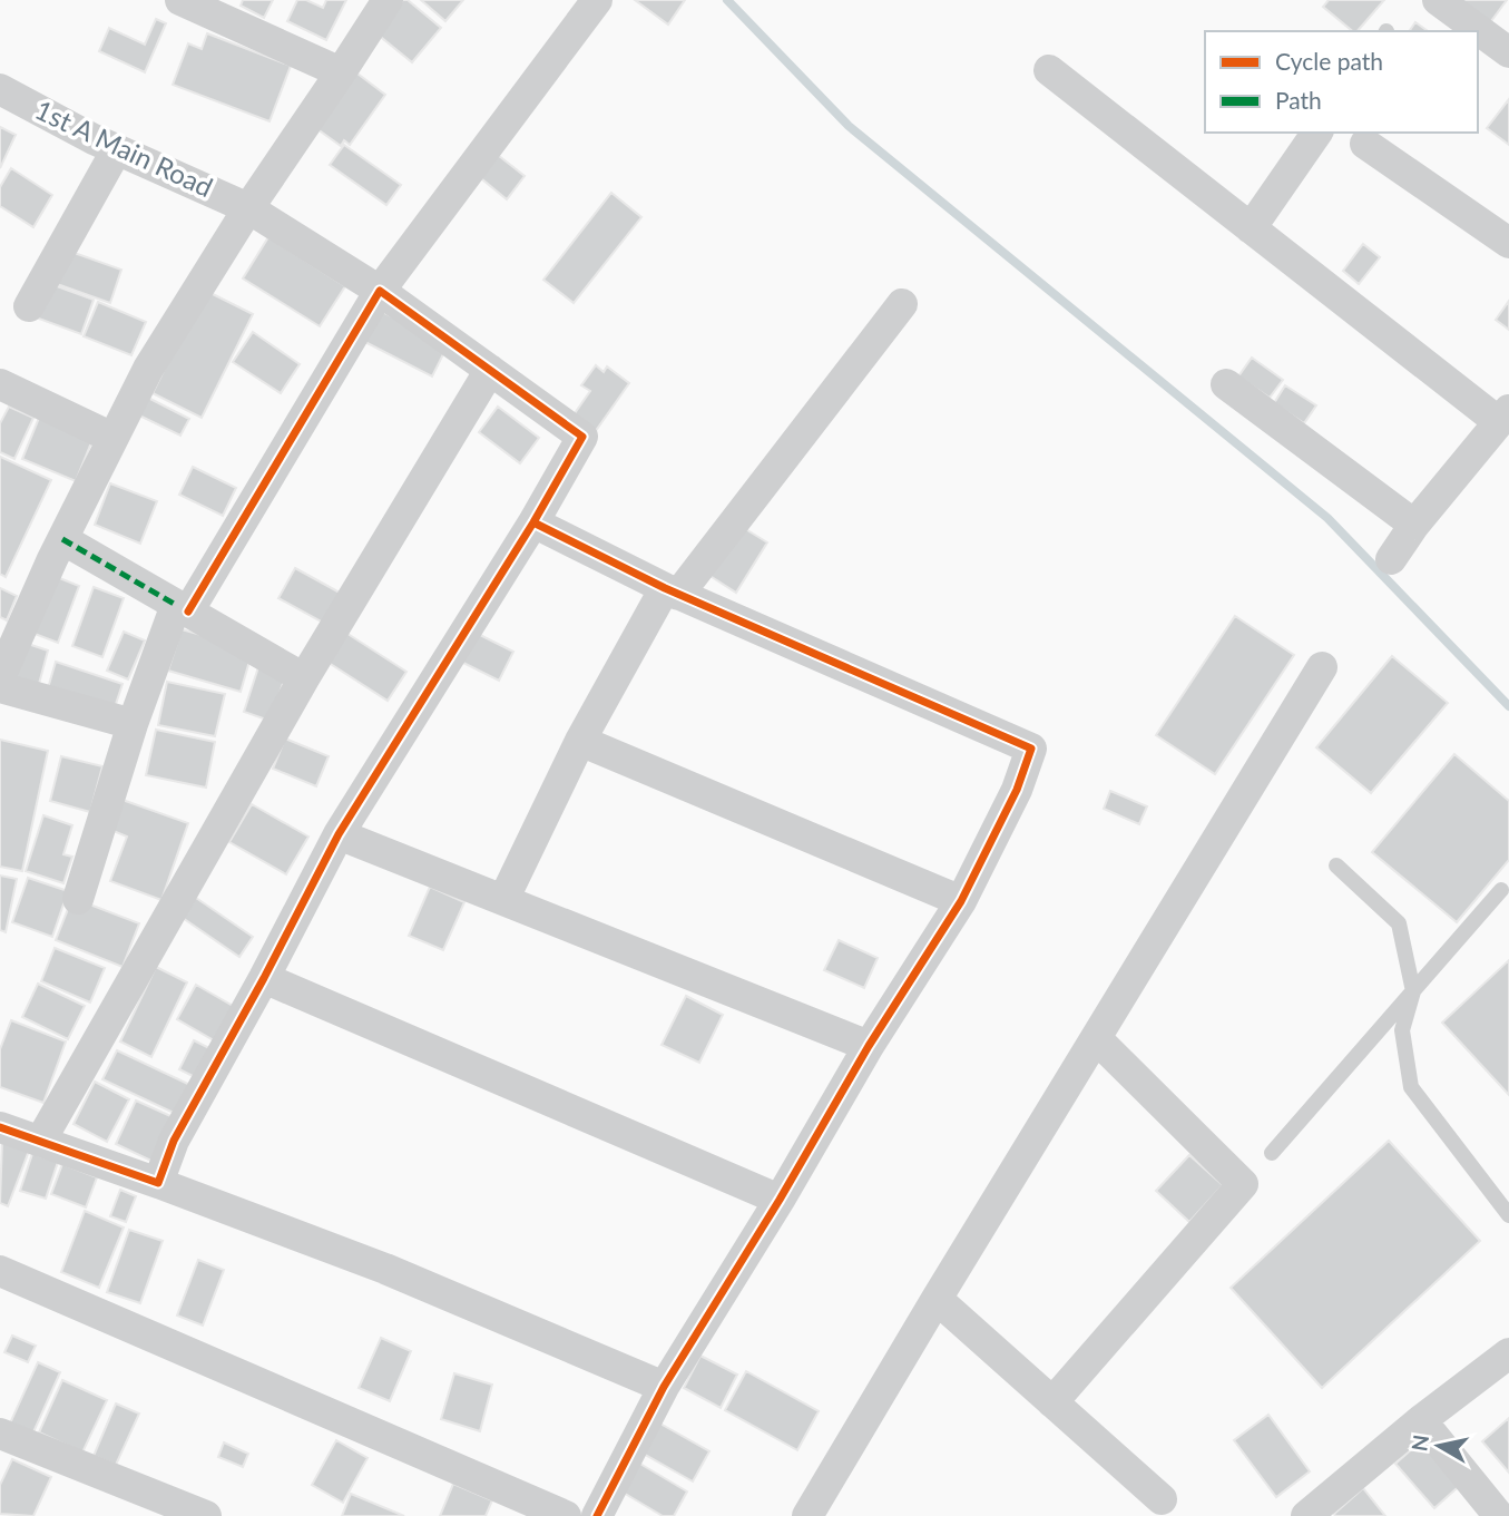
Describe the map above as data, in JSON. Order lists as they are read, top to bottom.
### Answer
{
  "streets": {
    "street": ["1st A Main Road"]
  },
  "legend": ["Cycle path", "Path"],
  "north": "left"
}
